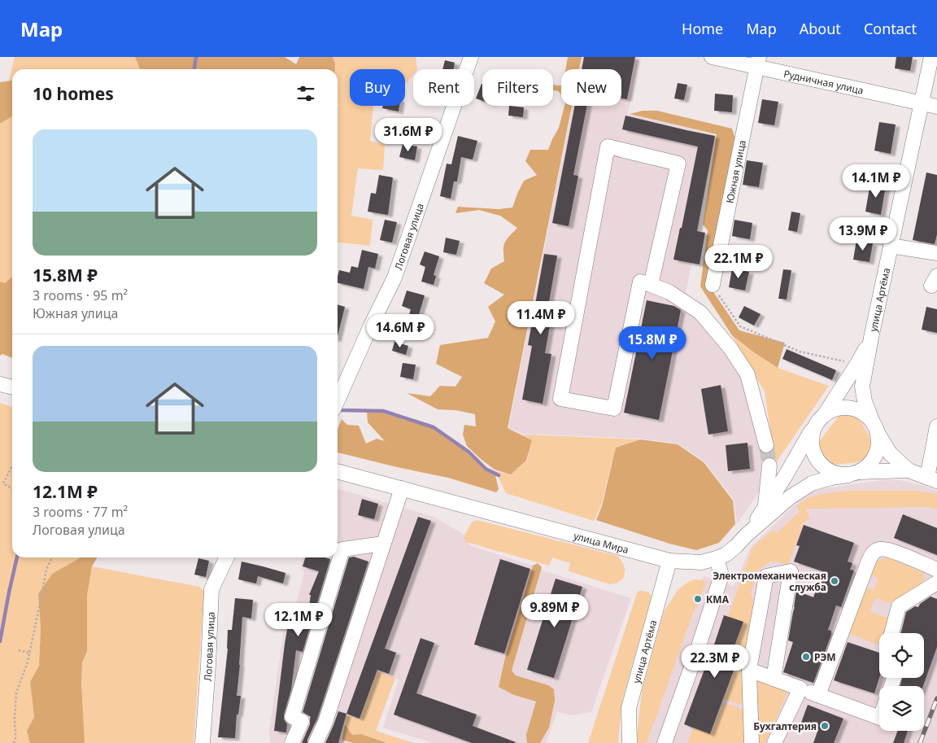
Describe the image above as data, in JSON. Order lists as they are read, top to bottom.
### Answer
{
  "streets": {
    "street": [
      "Рудничная улица",
      "Южная улица",
      "Логовая улица",
      "улица Артёма",
      "улица Мира"
    ]
  },
  "crossings": [
    ["Рудничная улица", "Южная улица"],
    ["Рудничная улица", "улица Артёма"],
    ["улица Артёма", "улица Мира"]
  ],
  "places": [
    "Электромеханическая служба",
    "КМА",
    "РЭМ",
    "Бухгалтерия"
  ],
  "page": {
    "header": "Map",
    "nav": [
      "Home",
      "Map",
      "About",
      "Contact"
    ],
    "chip": [
      "Buy",
      "Rent",
      "Filters",
      "New"
    ],
    "heading": "10 homes",
    "price": [
      "31.6M ₽",
      "14.1M ₽",
      "13.9M ₽",
      "22.1M ₽",
      "11.4M ₽",
      "14.6M ₽",
      "15.8M ₽",
      "9.89M ₽",
      "12.1M ₽",
      "22.3M ₽"
    ],
    "list": [
      {
        "name": "15.8M ₽",
        "note": "3 rooms · 95 m² · Южная улица"
      },
      {
        "name": "12.1M ₽",
        "note": "3 rooms · 77 m² · Логовая улица"
      }
    ]
  }
}
